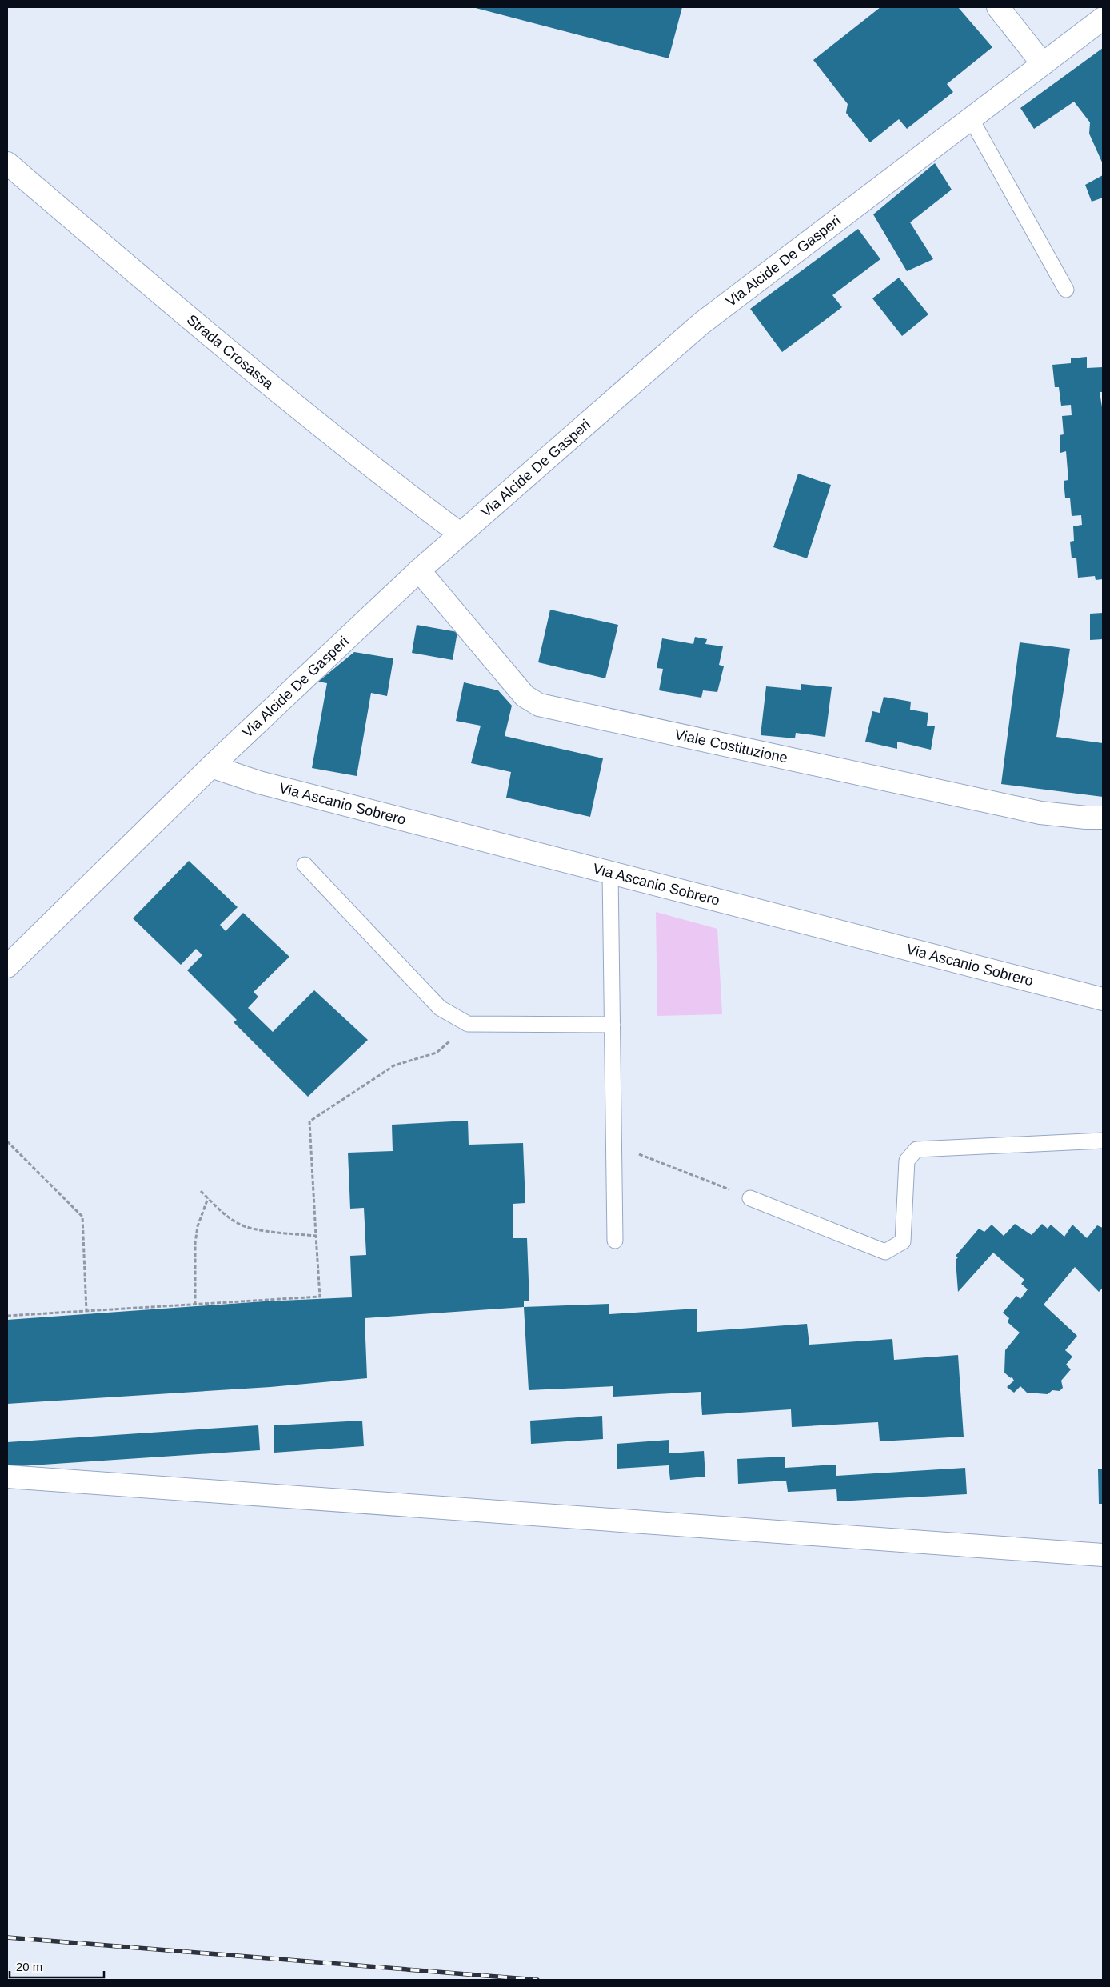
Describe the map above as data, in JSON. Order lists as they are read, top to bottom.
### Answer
{
  "streets": {
    "street": [
      "Via Alcide De Gasperi",
      "Strada Crosassa",
      "Viale Costituzione",
      "Via Ascanio Sobrero"
    ]
  },
  "crossings": [
    ["Via Alcide De Gasperi", "Strada Crosassa"],
    ["Via Alcide De Gasperi", "Viale Costituzione"],
    ["Via Alcide De Gasperi", "Via Ascanio Sobrero"]
  ],
  "scale_bar": "20 m"
}
